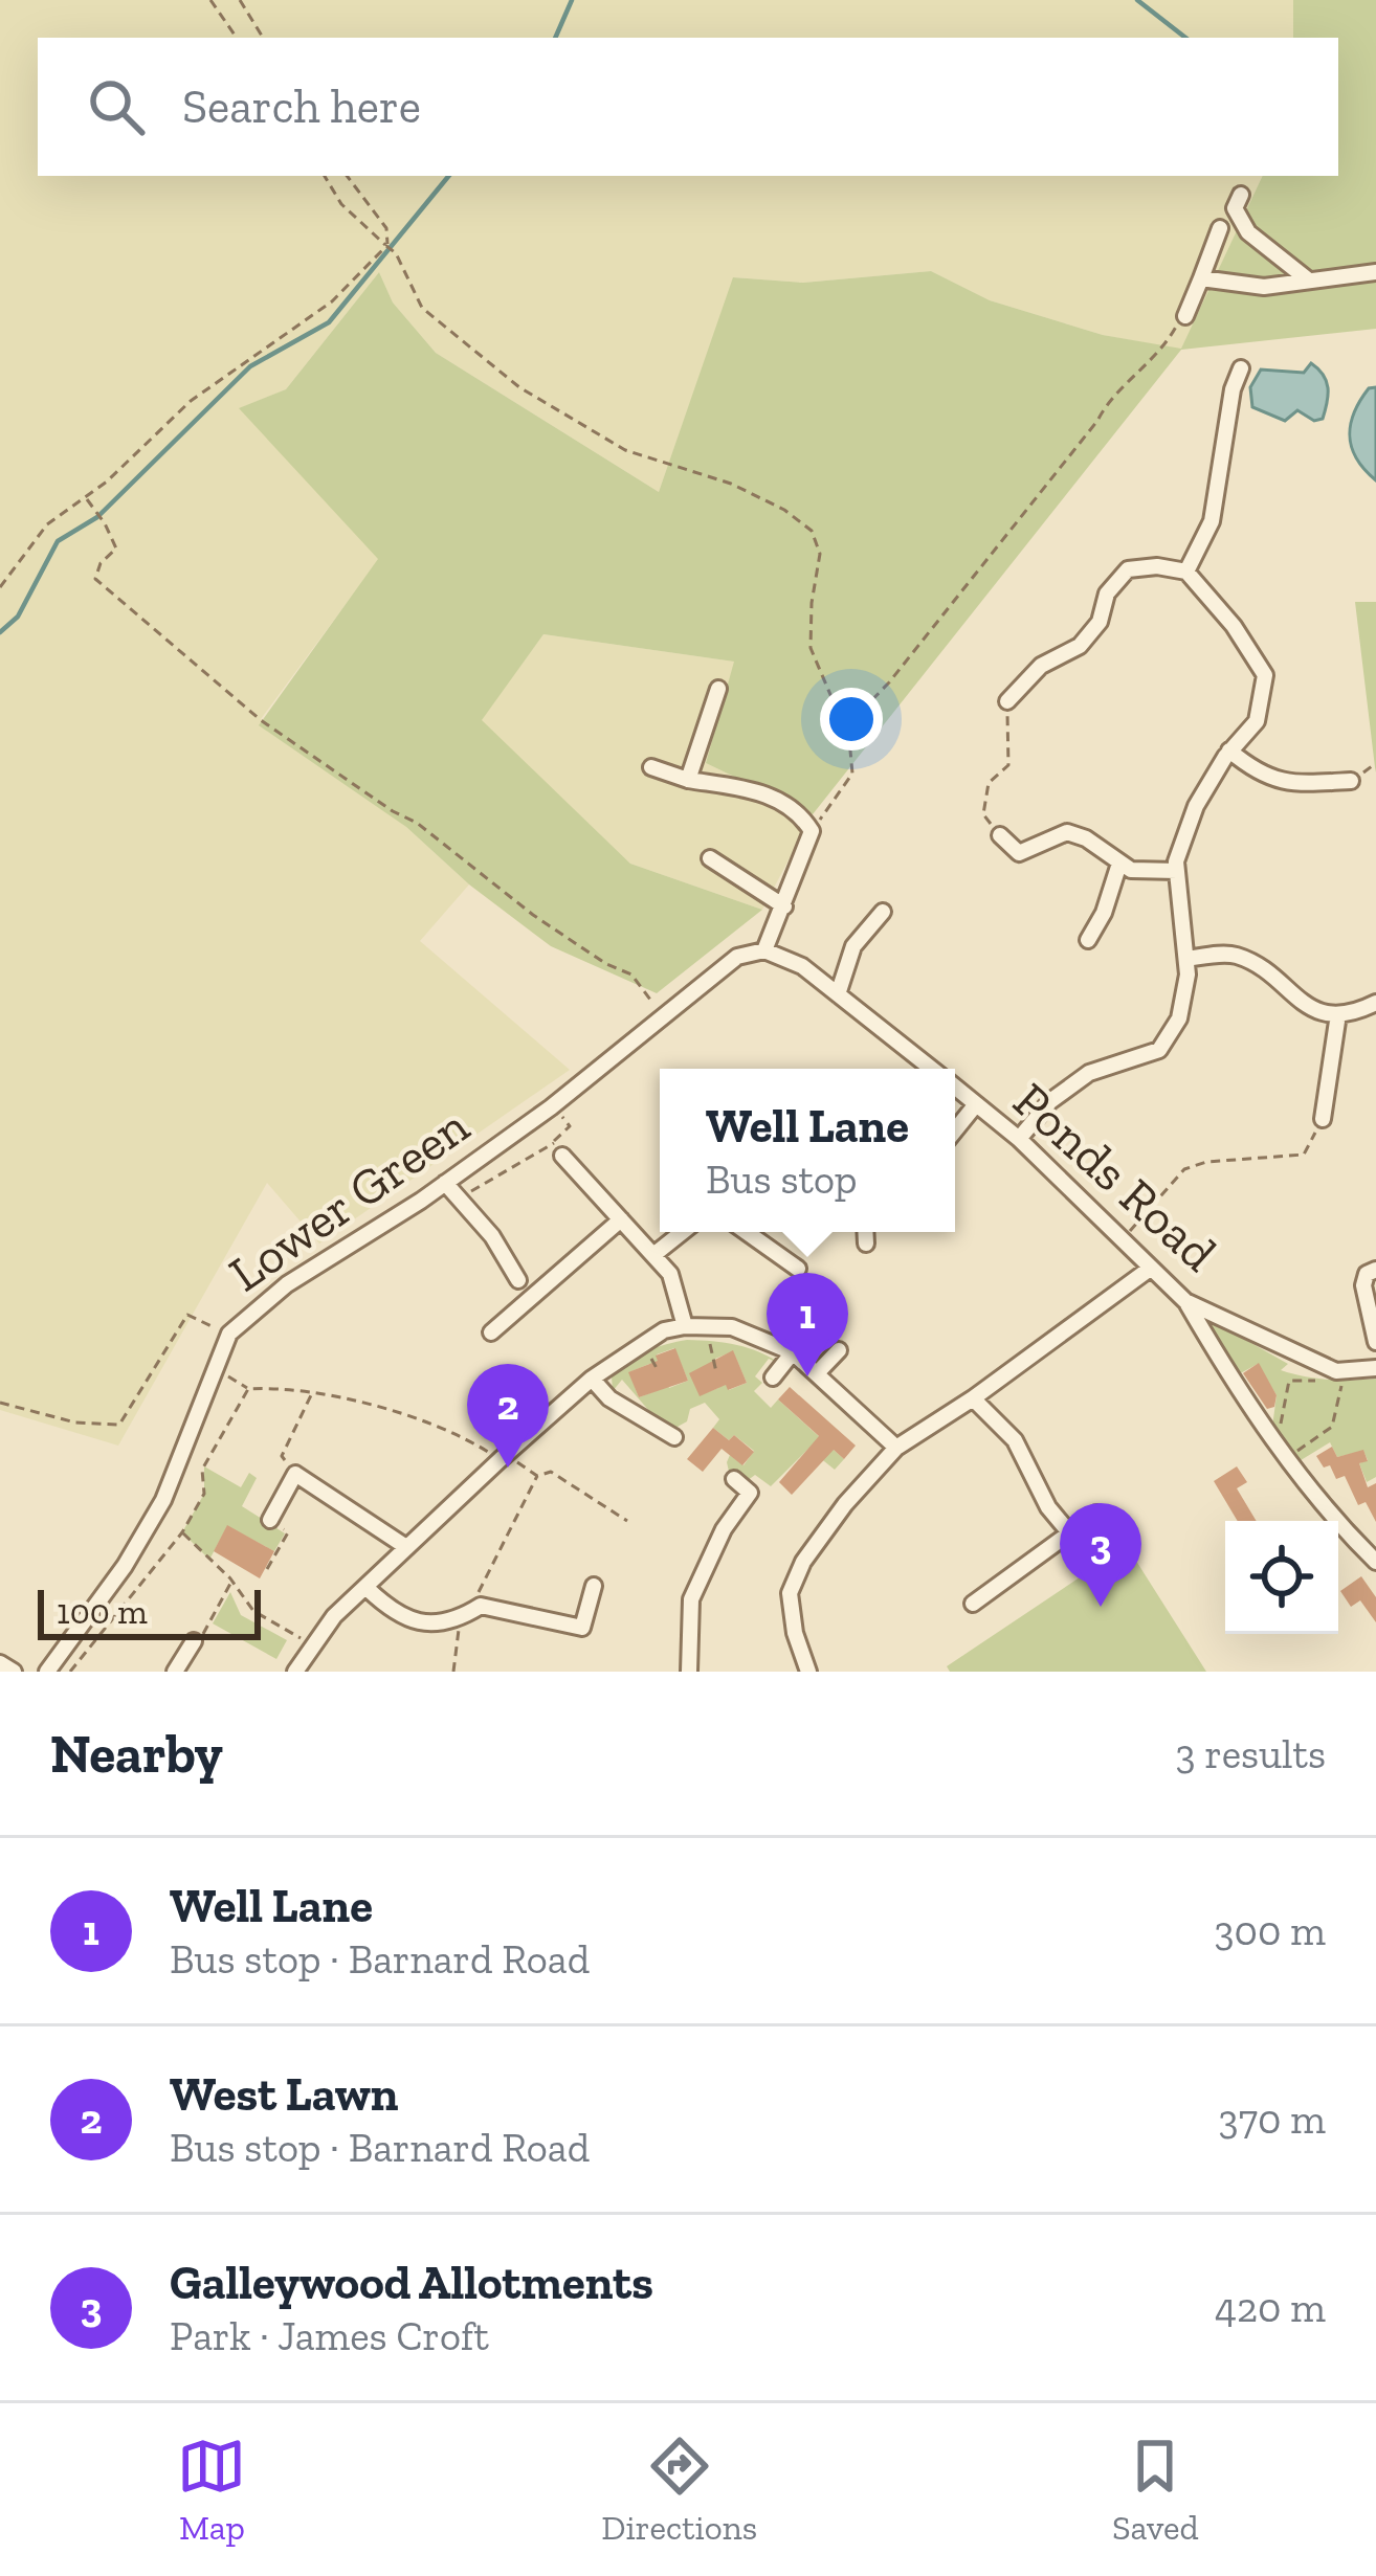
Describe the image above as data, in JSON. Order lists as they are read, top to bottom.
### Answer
{
  "streets": {
    "street": ["Ponds Road", "Lower Green"]
  },
  "crossings": [
    ["Ponds Road", "Lower Green"]
  ],
  "scale_bar": "100 m",
  "page": {
    "search": "Search here",
    "popup": ["Well Lane", "Bus stop"],
    "pins": ["1", "2", "3"],
    "scale": "100 m",
    "heading": ["Nearby", "3 results"],
    "list": [
      {
        "mark": "1",
        "name": "Well Lane",
        "note": "Bus stop · Barnard Road",
        "value": "300 m"
      },
      {
        "mark": "2",
        "name": "West Lawn",
        "note": "Bus stop · Barnard Road",
        "value": "370 m"
      },
      {
        "mark": "3",
        "name": "Galleywood Allotments",
        "note": "Park · James Croft",
        "value": "420 m"
      }
    ],
    "nav": ["Map", "Directions", "Saved"]
  }
}
